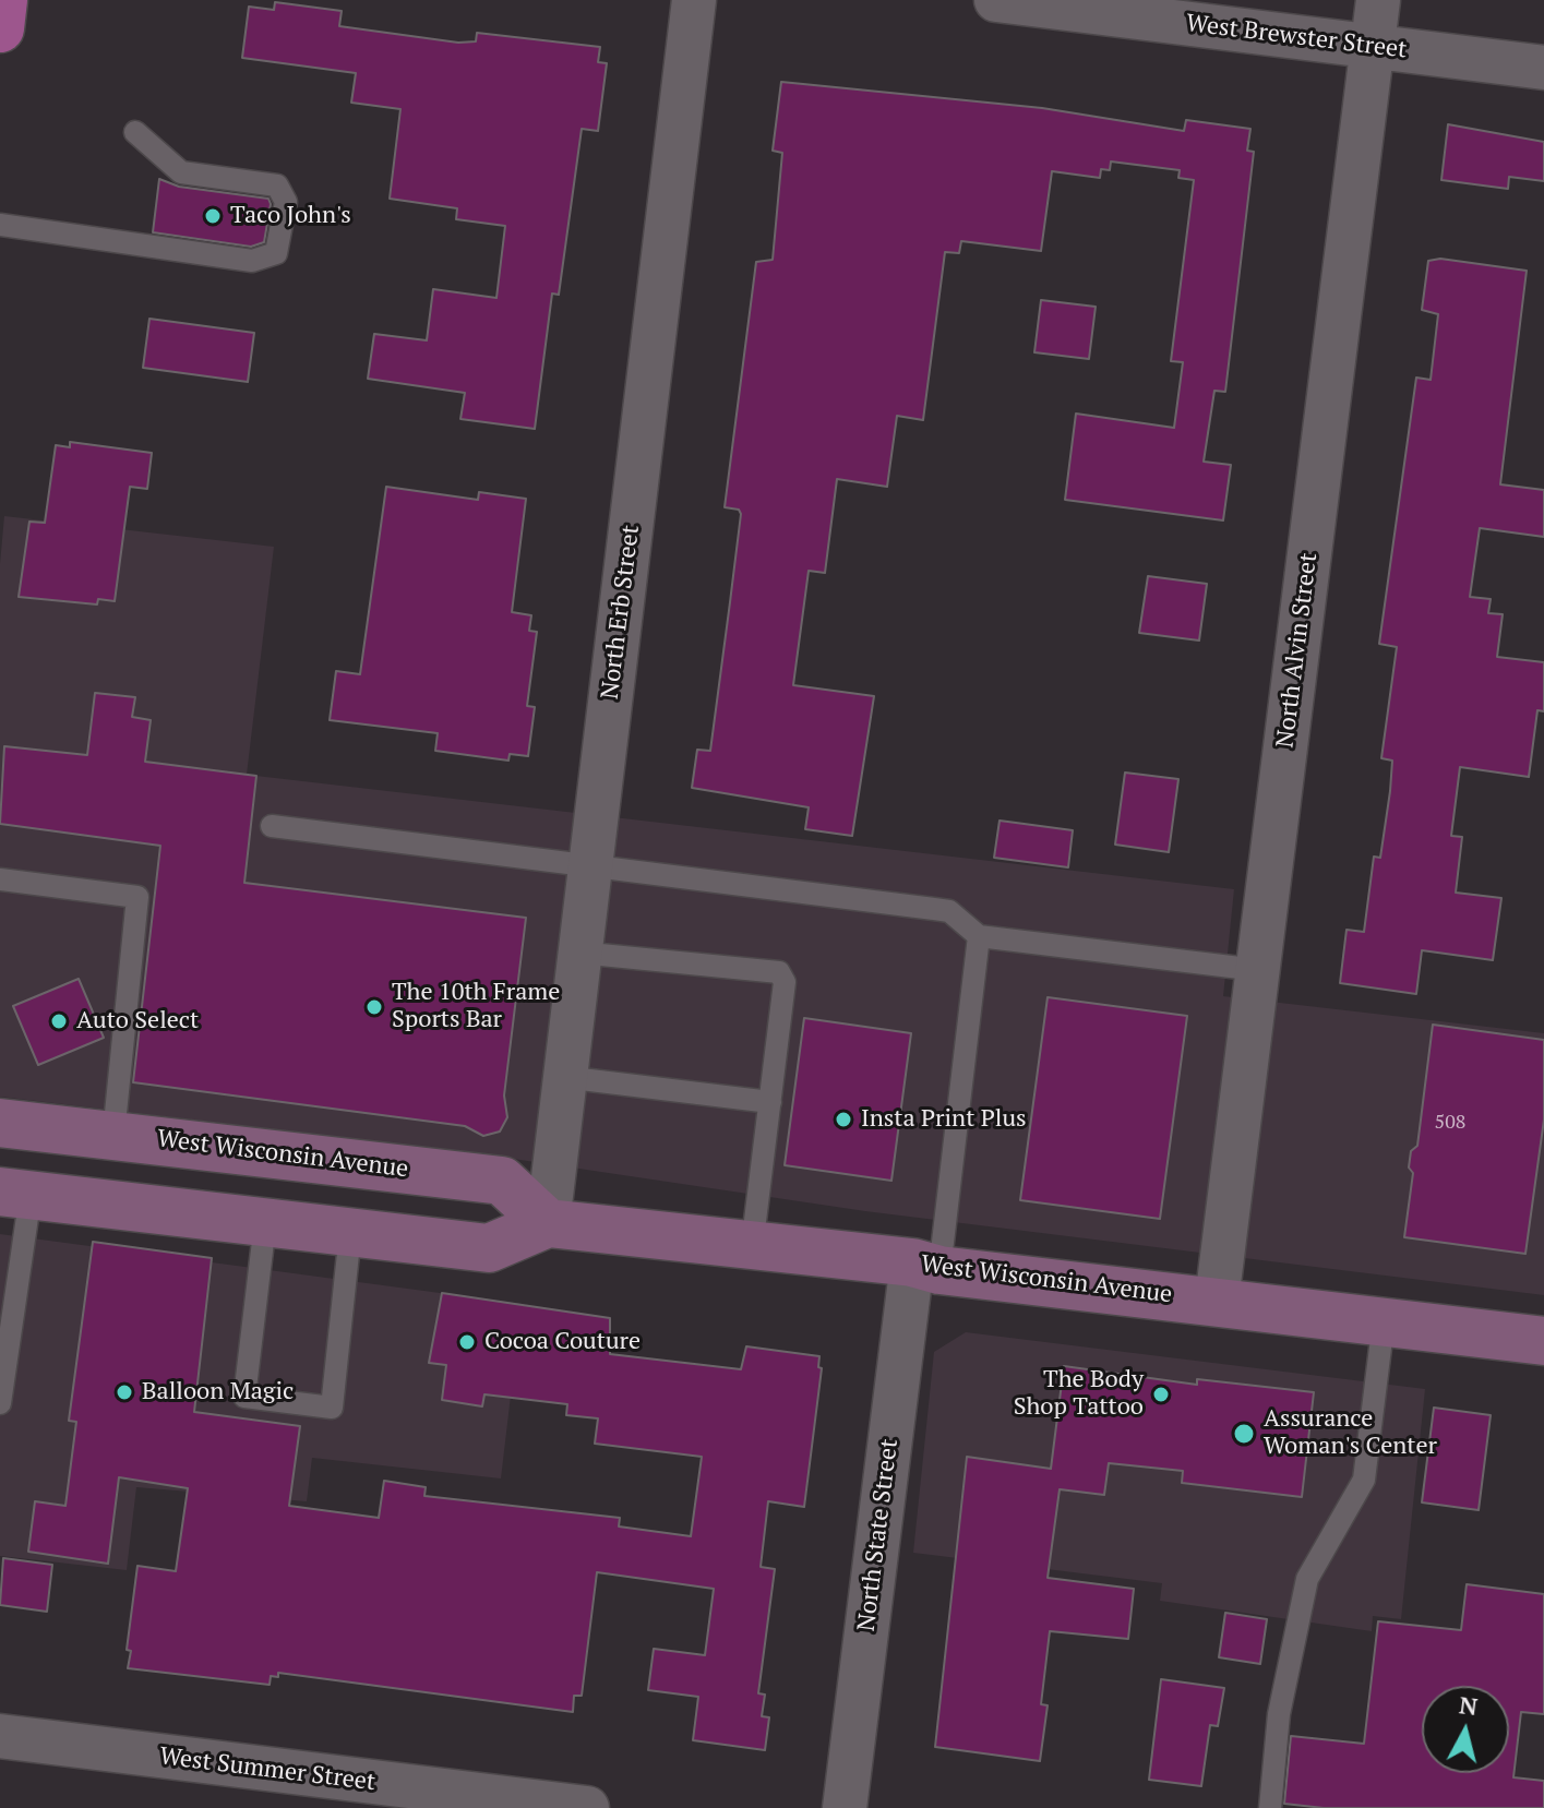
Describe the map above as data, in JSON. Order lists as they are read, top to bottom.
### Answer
{
  "streets": {
    "main road": ["West Wisconsin Avenue"],
    "street": [
      "West Brewster Street",
      "North Erb Street",
      "North Alvin Street",
      "North State Street",
      "West Summer Street"
    ]
  },
  "crossings": [
    ["West Brewster Street", "North Alvin Street"],
    ["North Erb Street", "West Wisconsin Avenue"],
    ["North Alvin Street", "West Wisconsin Avenue"],
    ["West Wisconsin Avenue", "North State Street"]
  ],
  "places": [
    "Taco John's",
    "The 10th Frame Sports Bar",
    "Auto Select",
    "Insta Print Plus",
    "Cocoa Couture",
    "Balloon Magic",
    "The Body Shop Tattoo",
    "Assurance Woman's Center"
  ],
  "house_numbers": ["508"],
  "north": "top"
}
